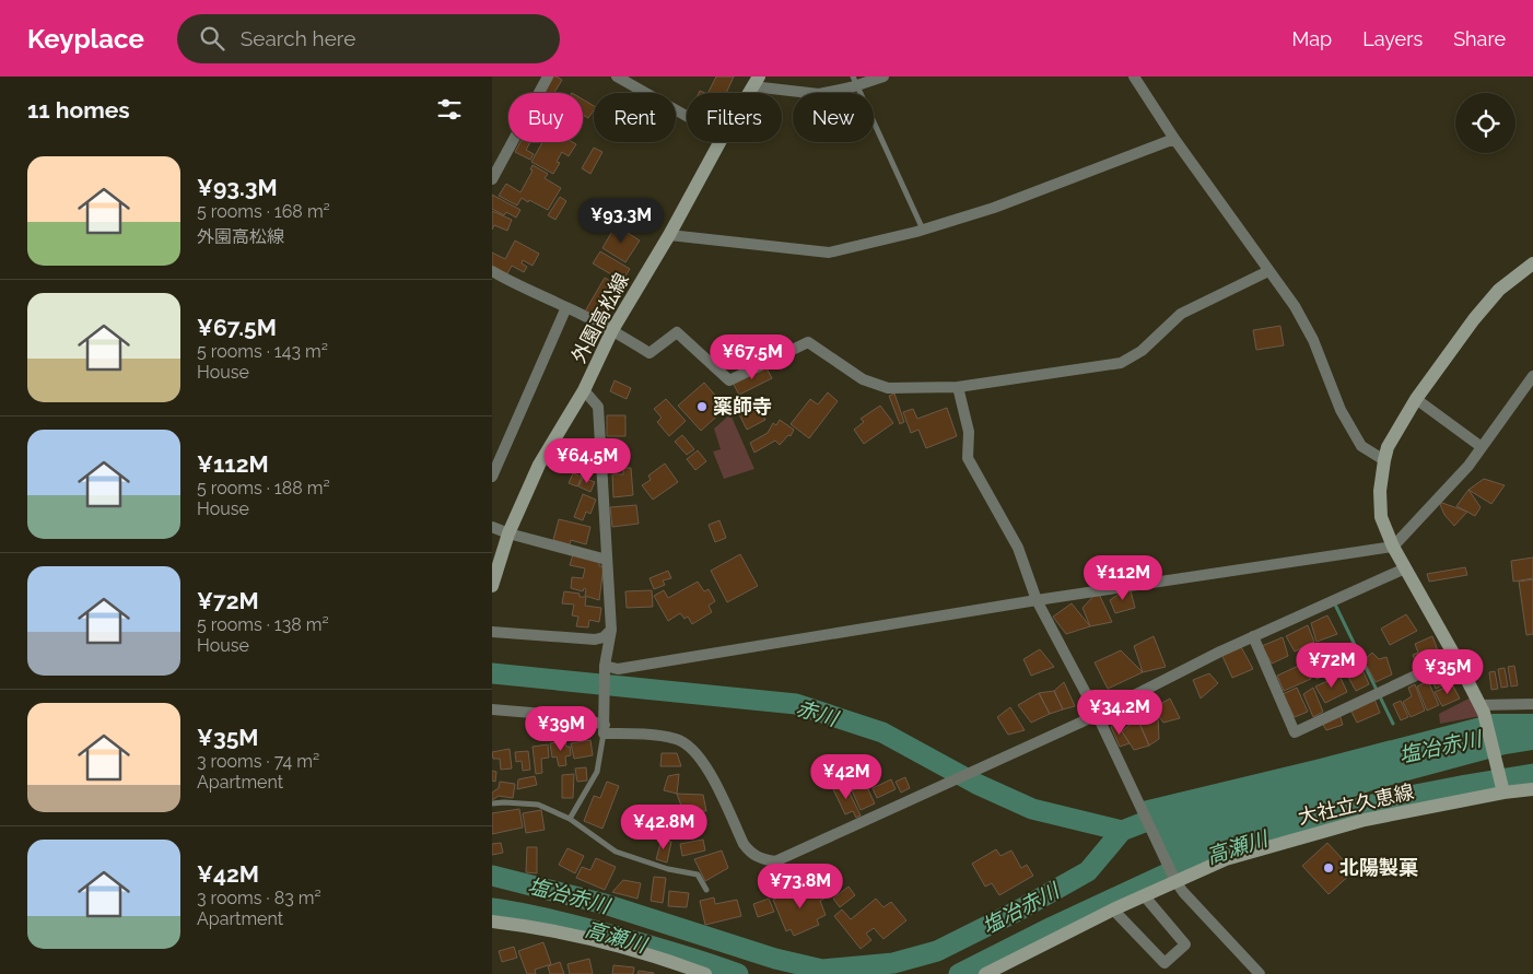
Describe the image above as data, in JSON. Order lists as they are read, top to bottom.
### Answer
{
  "streets": {
    "main road": ["外園高松線", "大社立久恵線"]
  },
  "water": ["赤川", "塩冶赤川", "高瀬川"],
  "places": ["薬師寺", "北陽製菓"],
  "page": {
    "header": "Keyplace",
    "search": "Search here",
    "nav": ["Map", "Layers", "Share"],
    "heading": "11 homes",
    "chip": [
      "Buy",
      "Rent",
      "Filters",
      "New"
    ],
    "list": [
      {
        "name": "¥93.3M",
        "note": "5 rooms · 168 m² · 外園高松線"
      },
      {
        "name": "¥67.5M",
        "note": "5 rooms · 143 m² · House"
      },
      {
        "name": "¥112M",
        "note": "5 rooms · 188 m² · House"
      },
      {
        "name": "¥72M",
        "note": "5 rooms · 138 m² · House"
      },
      {
        "name": "¥35M",
        "note": "3 rooms · 74 m² · Apartment"
      },
      {
        "name": "¥42M",
        "note": "3 rooms · 83 m² · Apartment"
      }
    ],
    "price": [
      "¥93.3M",
      "¥67.5M",
      "¥64.5M",
      "¥112M",
      "¥72M",
      "¥35M",
      "¥34.2M",
      "¥39M",
      "¥42M",
      "¥42.8M",
      "¥73.8M"
    ]
  }
}
